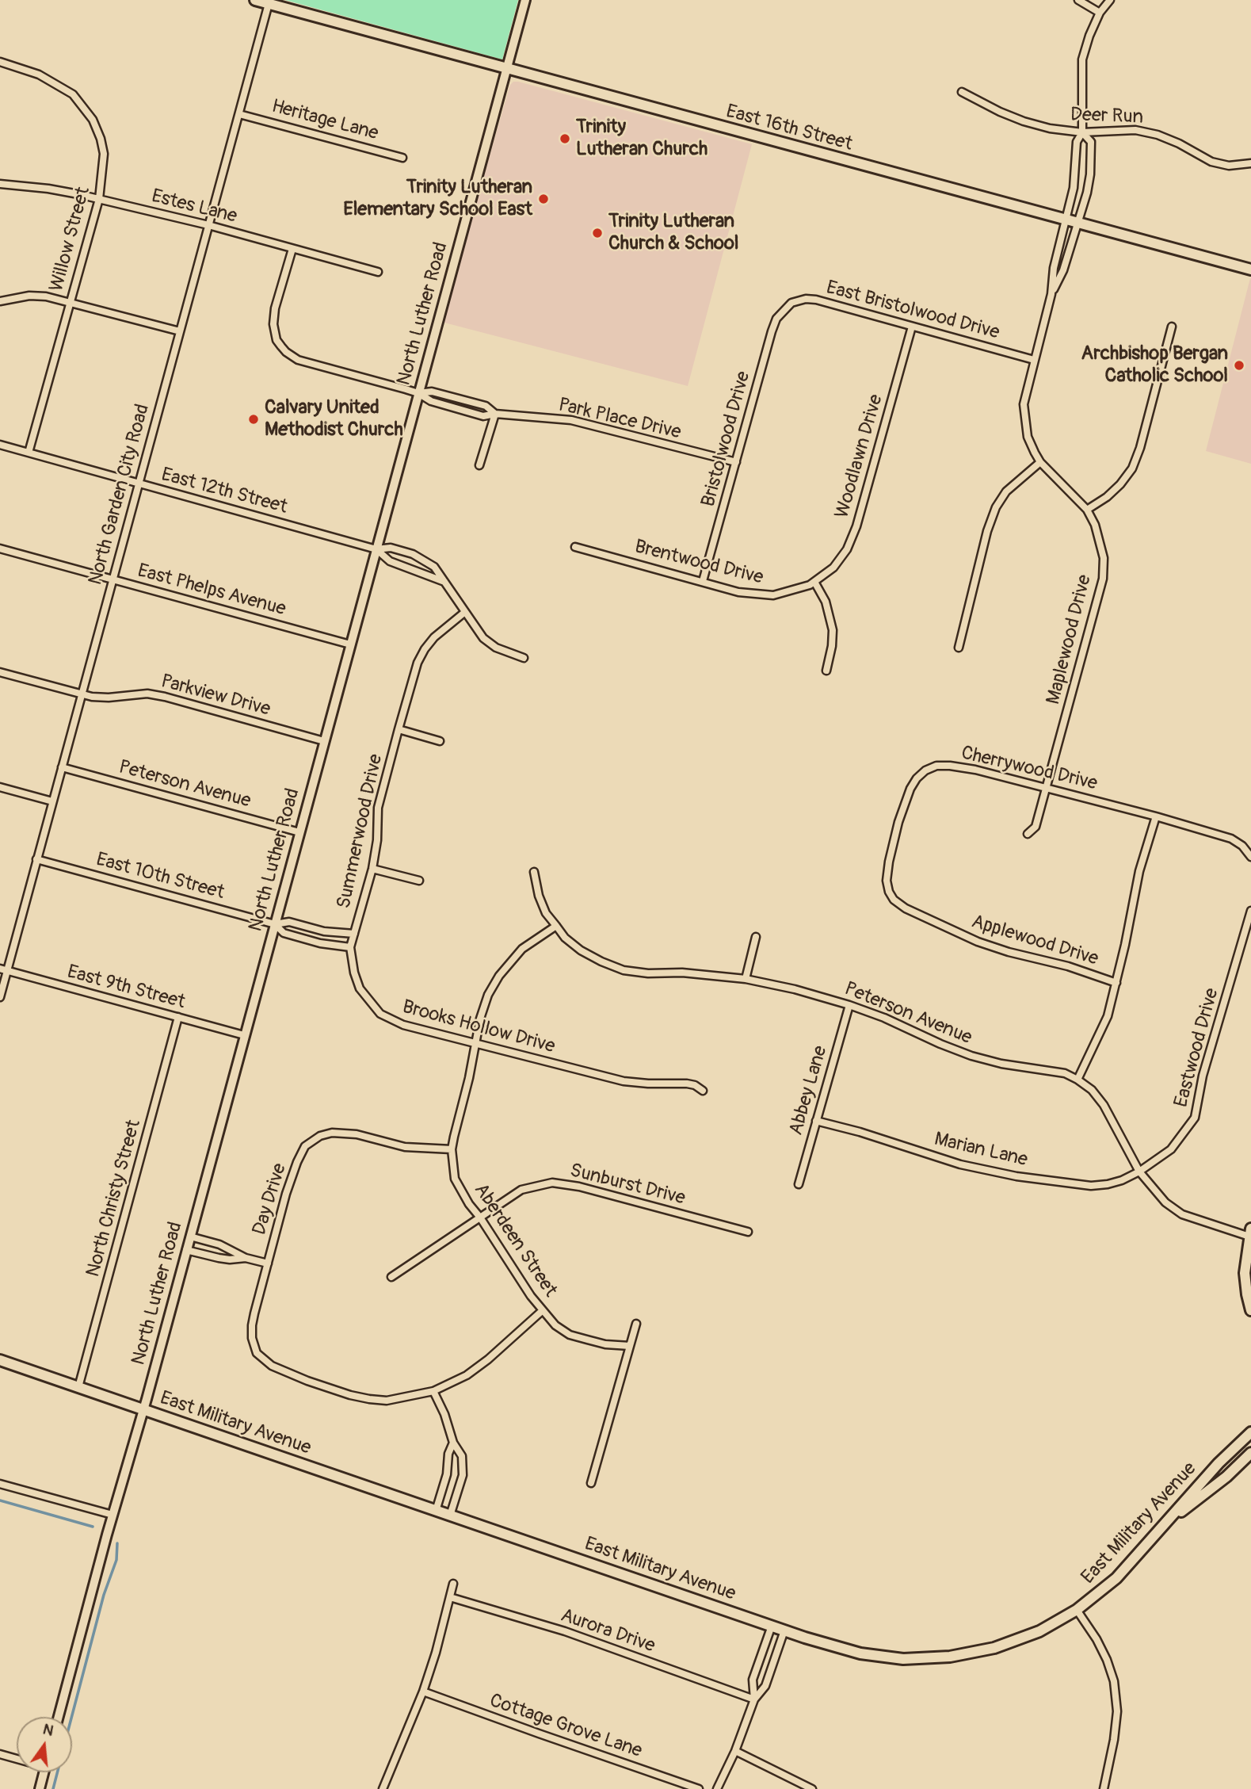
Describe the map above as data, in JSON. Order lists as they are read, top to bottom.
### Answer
{
  "streets": {
    "main road": ["East 16th Street", "East Military Avenue"],
    "street": [
      "Deer Run",
      "Heritage Lane",
      "Estes Lane",
      "Willow Street",
      "East Bristolwood Drive",
      "North Luther Road",
      "Park Place Drive",
      "Bristolwood Drive",
      "Woodlawn Drive",
      "East 12th Street",
      "North Garden City Road",
      "Brentwood Drive",
      "East Phelps Avenue",
      "Maplewood Drive",
      "Parkview Drive",
      "Cherrywood Drive",
      "Peterson Avenue",
      "Summerwood Drive",
      "East 10th Street",
      "Applewood Drive",
      "East 9th Street",
      "Brooks Hollow Drive",
      "Eastwood Drive",
      "Abbey Lane",
      "Marian Lane",
      "Sunburst Drive",
      "North Christy Street",
      "Day Drive",
      "Aberdeen Street",
      "Aurora Drive",
      "Cottage Grove Lane"
    ]
  },
  "crossings": [
    ["Deer Run", "Maplewood Drive"],
    ["Heritage Lane", "North Garden City Road"],
    ["East 16th Street", "North Luther Road"],
    ["East 16th Street", "North Garden City Road"],
    ["East 16th Street", "Maplewood Drive"],
    ["Estes Lane", "Willow Street"],
    ["Estes Lane", "Park Place Drive"],
    ["Estes Lane", "North Garden City Road"],
    ["Willow Street", "East 12th Street"],
    ["East Bristolwood Drive", "Bristolwood Drive"],
    ["East Bristolwood Drive", "Woodlawn Drive"],
    ["East Bristolwood Drive", "Maplewood Drive"],
    ["North Luther Road", "Park Place Drive"],
    ["North Luther Road", "East 12th Street"],
    ["North Luther Road", "East Phelps Avenue"],
    ["North Luther Road", "Parkview Drive"],
    ["North Luther Road", "Peterson Avenue"],
    ["North Luther Road", "East 10th Street"],
    ["North Luther Road", "East 9th Street"],
    ["North Luther Road", "East Military Avenue"],
    ["Park Place Drive", "Bristolwood Drive"],
    ["Bristolwood Drive", "Brentwood Drive"],
    ["Woodlawn Drive", "Brentwood Drive"],
    ["East 12th Street", "North Garden City Road"],
    ["East 12th Street", "Summerwood Drive"],
    ["North Garden City Road", "East Phelps Avenue"],
    ["North Garden City Road", "Parkview Drive"],
    ["North Garden City Road", "Peterson Avenue"],
    ["North Garden City Road", "East 10th Street"],
    ["North Garden City Road", "East 9th Street"],
    ["Maplewood Drive", "Cherrywood Drive"],
    ["Cherrywood Drive", "Applewood Drive"],
    ["Peterson Avenue", "Eastwood Drive"],
    ["Peterson Avenue", "Abbey Lane"],
    ["Peterson Avenue", "Marian Lane"],
    ["Peterson Avenue", "Aberdeen Street"],
    ["Summerwood Drive", "Brooks Hollow Drive"],
    ["East 9th Street", "North Christy Street"],
    ["Brooks Hollow Drive", "Aberdeen Street"],
    ["Eastwood Drive", "Marian Lane"],
    ["Abbey Lane", "Marian Lane"],
    ["Sunburst Drive", "Aberdeen Street"],
    ["North Christy Street", "East Military Avenue"],
    ["Day Drive", "Aberdeen Street"]
  ],
  "places": [
    "Trinity Lutheran Church",
    "Trinity Lutheran Elementary School East",
    "Trinity Lutheran Church & School",
    "Archbishop Bergan Catholic School",
    "Calvary United Methodist Church"
  ],
  "north": "top"
}
